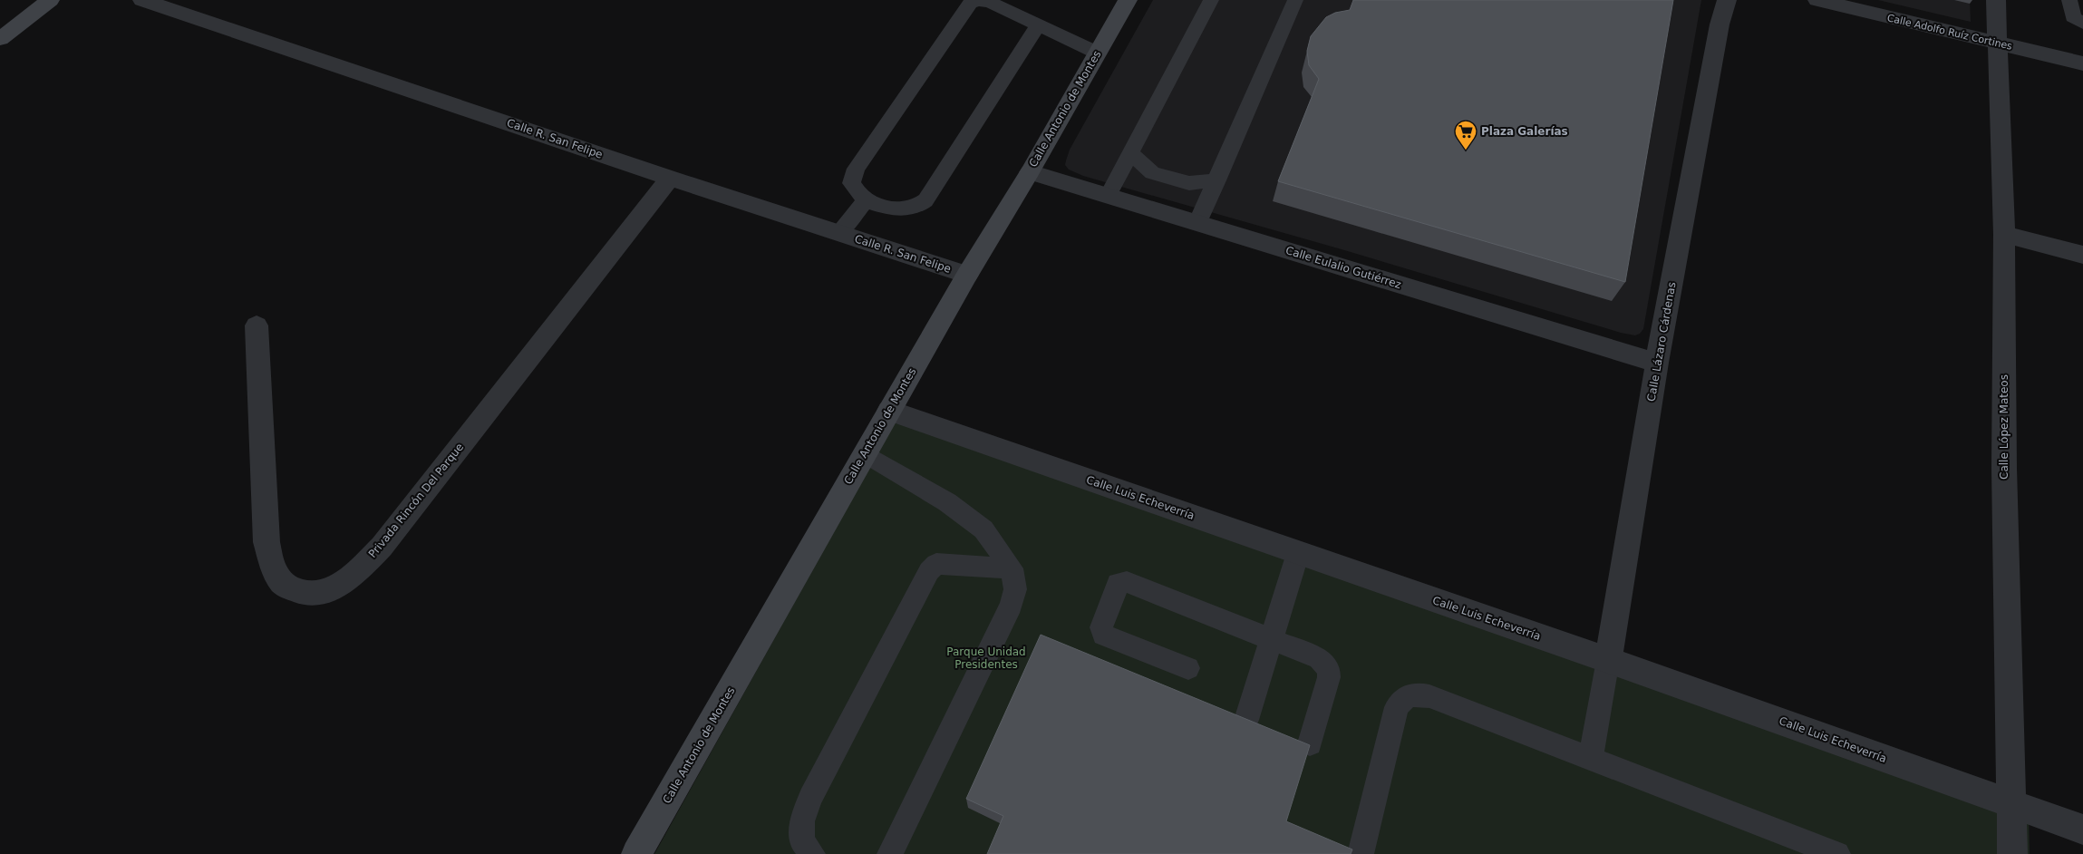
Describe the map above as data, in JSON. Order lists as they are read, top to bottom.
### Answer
{
  "streets": {
    "main road": ["Calle Antonio de Montes"],
    "street": [
      "Calle Adolfo Ruíz Cortines",
      "Calle R. San Felipe",
      "Calle Eulalio Gutiérrez",
      "Calle Lázaro Cárdenas",
      "Calle López Mateos",
      "Calle Luis Echeverría",
      "Privada Rincón Del Parque"
    ]
  },
  "crossings": [
    ["Calle Adolfo Ruíz Cortines", "Calle López Mateos"],
    ["Calle Antonio de Montes", "Calle R. San Felipe"],
    ["Calle Antonio de Montes", "Calle Eulalio Gutiérrez"],
    ["Calle Antonio de Montes", "Calle Luis Echeverría"],
    ["Calle R. San Felipe", "Privada Rincón Del Parque"],
    ["Calle Eulalio Gutiérrez", "Calle Lázaro Cárdenas"],
    ["Calle Lázaro Cárdenas", "Calle Luis Echeverría"],
    ["Calle López Mateos", "Calle Luis Echeverría"]
  ],
  "parks": ["Parque Unidad Presidentes"],
  "places": {
    "supermarket": ["Plaza Galerías"]
  }
}
